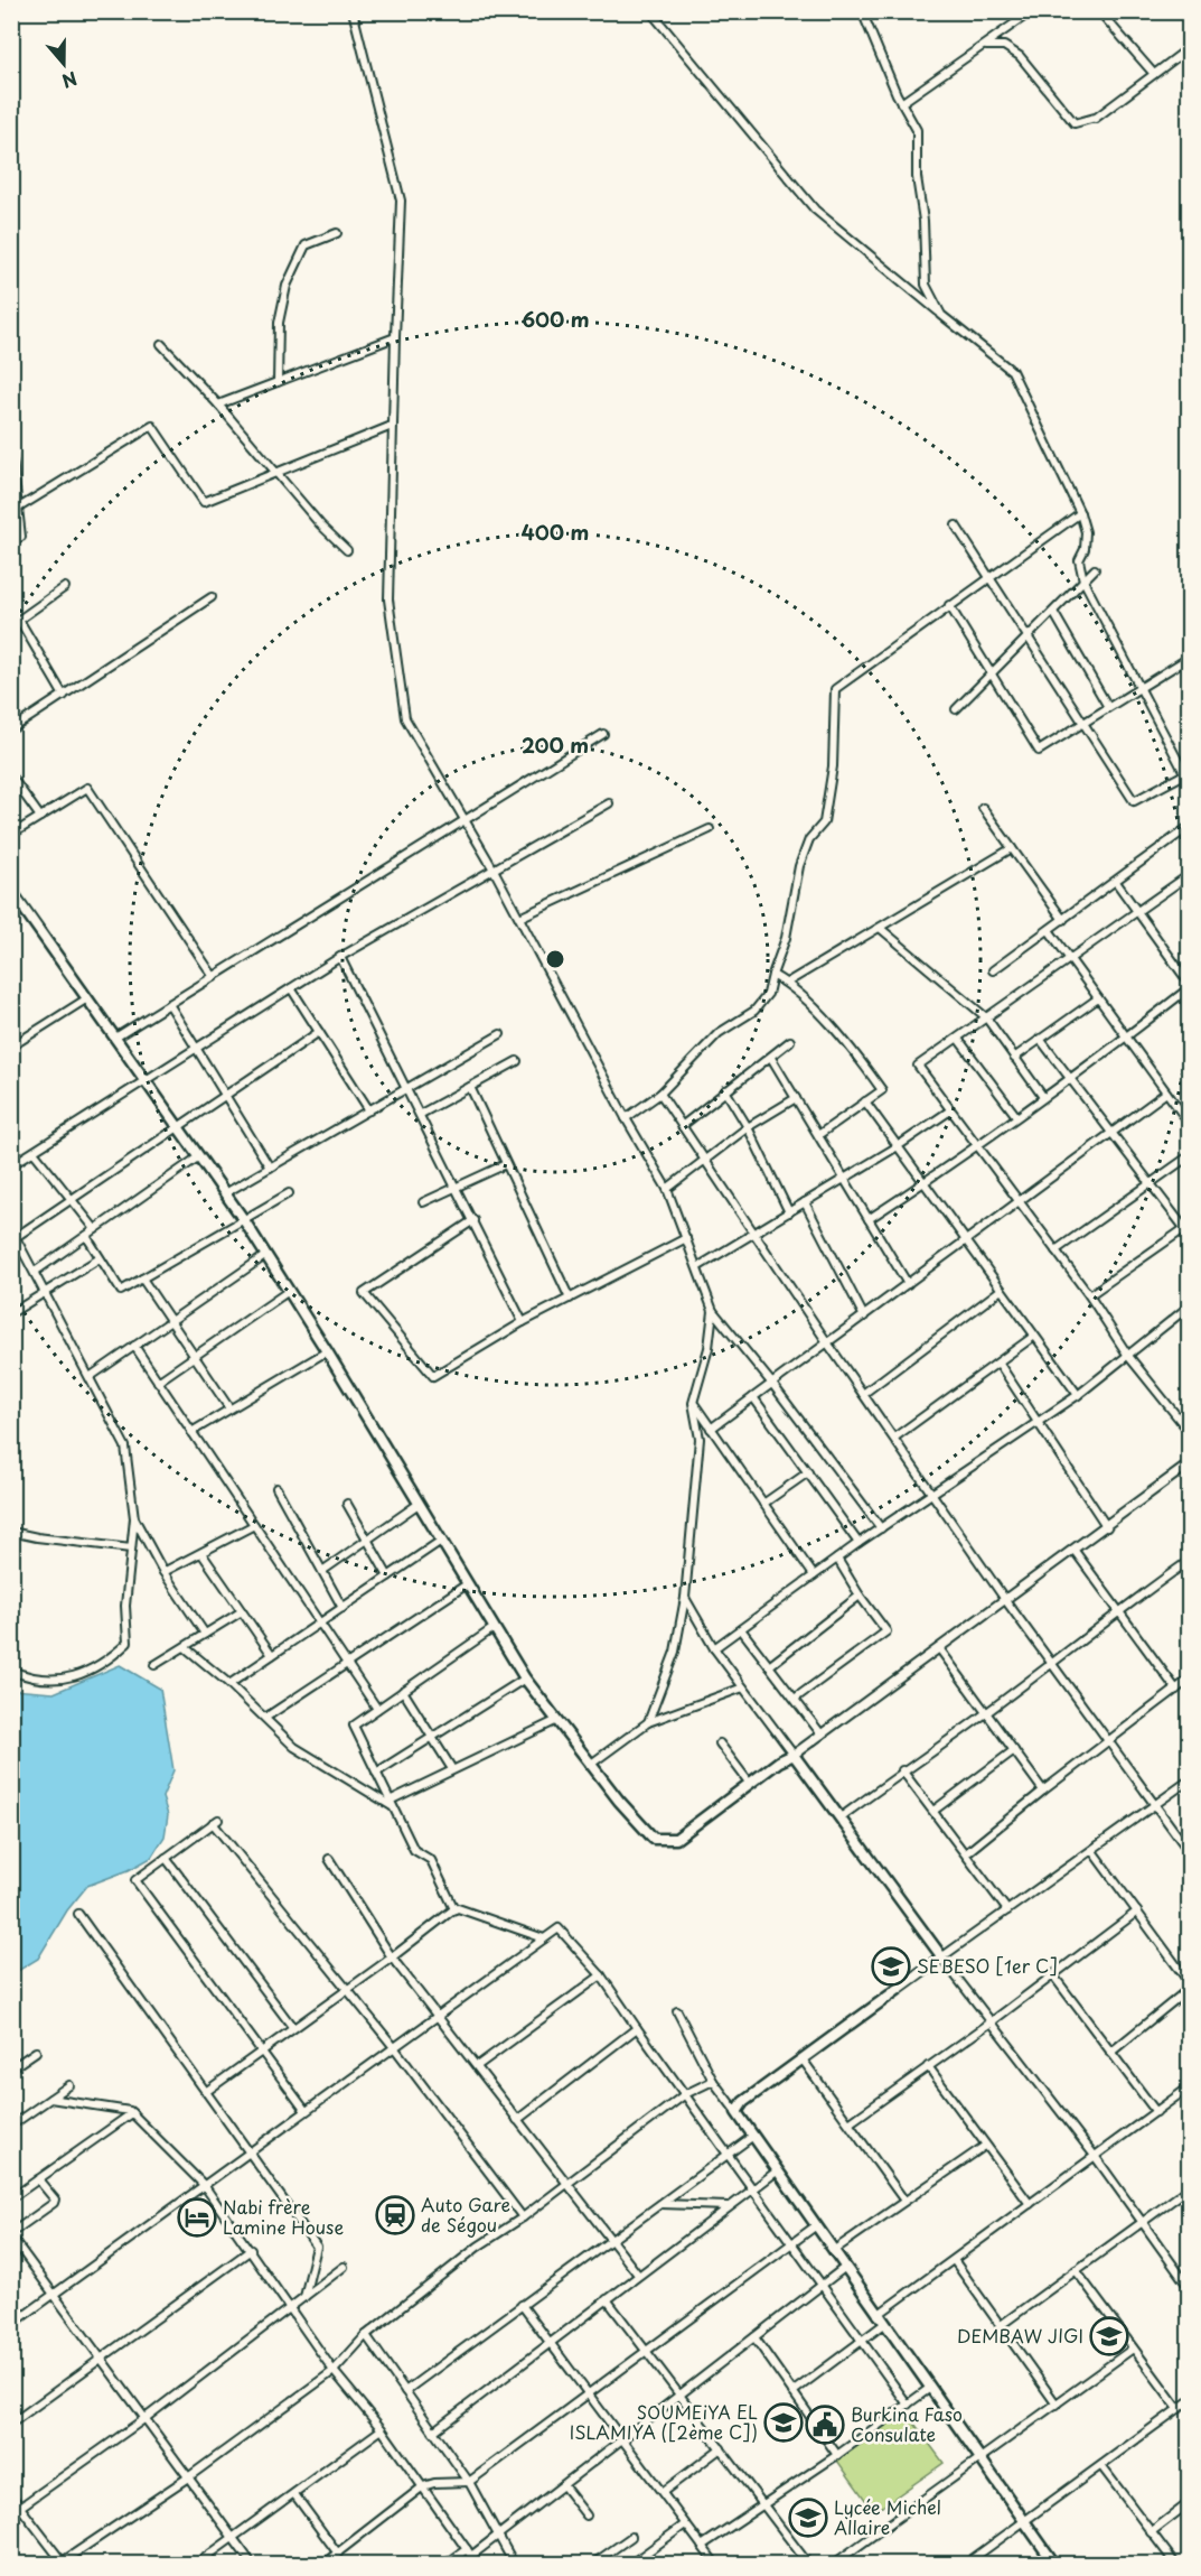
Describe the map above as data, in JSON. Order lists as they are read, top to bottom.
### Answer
{
  "places": {
    "school or university": [
      "SEBESO [1er C]",
      "DEMBAW JIGI",
      "SOUMEiYA EL ISLAMIYA ([2ème C])",
      "Lycée Michel Allaire"
    ],
    "station": ["Auto Gare de Ségou"],
    "hotel": ["Nabi frère Lamine House"],
    "public building": ["Burkina Faso Consulate"]
  },
  "north": "bottom",
  "rings": ["600 m", "400 m", "200 m"]
}
